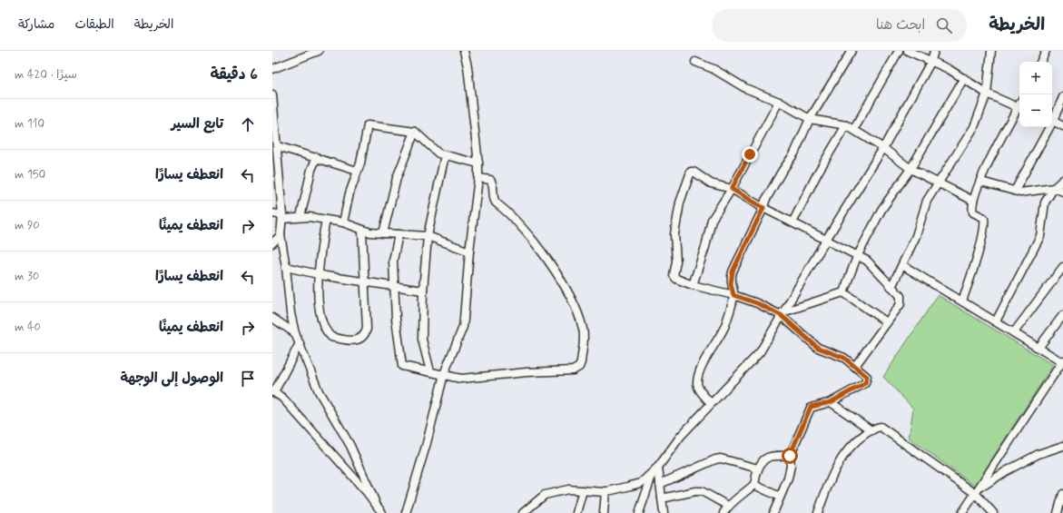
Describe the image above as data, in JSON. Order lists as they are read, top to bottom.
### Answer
{
  "page": {
    "header": "الخريطة",
    "search": "ابحث هنا",
    "nav": ["الخريطة", "الطبقات", "مشاركة"],
    "heading": ["6 دقيقة", "سيرًا · 420 m"],
    "map_buttons": ["+", "−"],
    "list": [
      ["تابع السير", "110 m"],
      ["انعطف يسارًا", "150 m"],
      ["انعطف يمينًا", "90 m"],
      ["انعطف يسارًا", "30 m"],
      ["انعطف يمينًا", "40 m"],
      "الوصول إلى الوجهة"
    ]
  }
}
